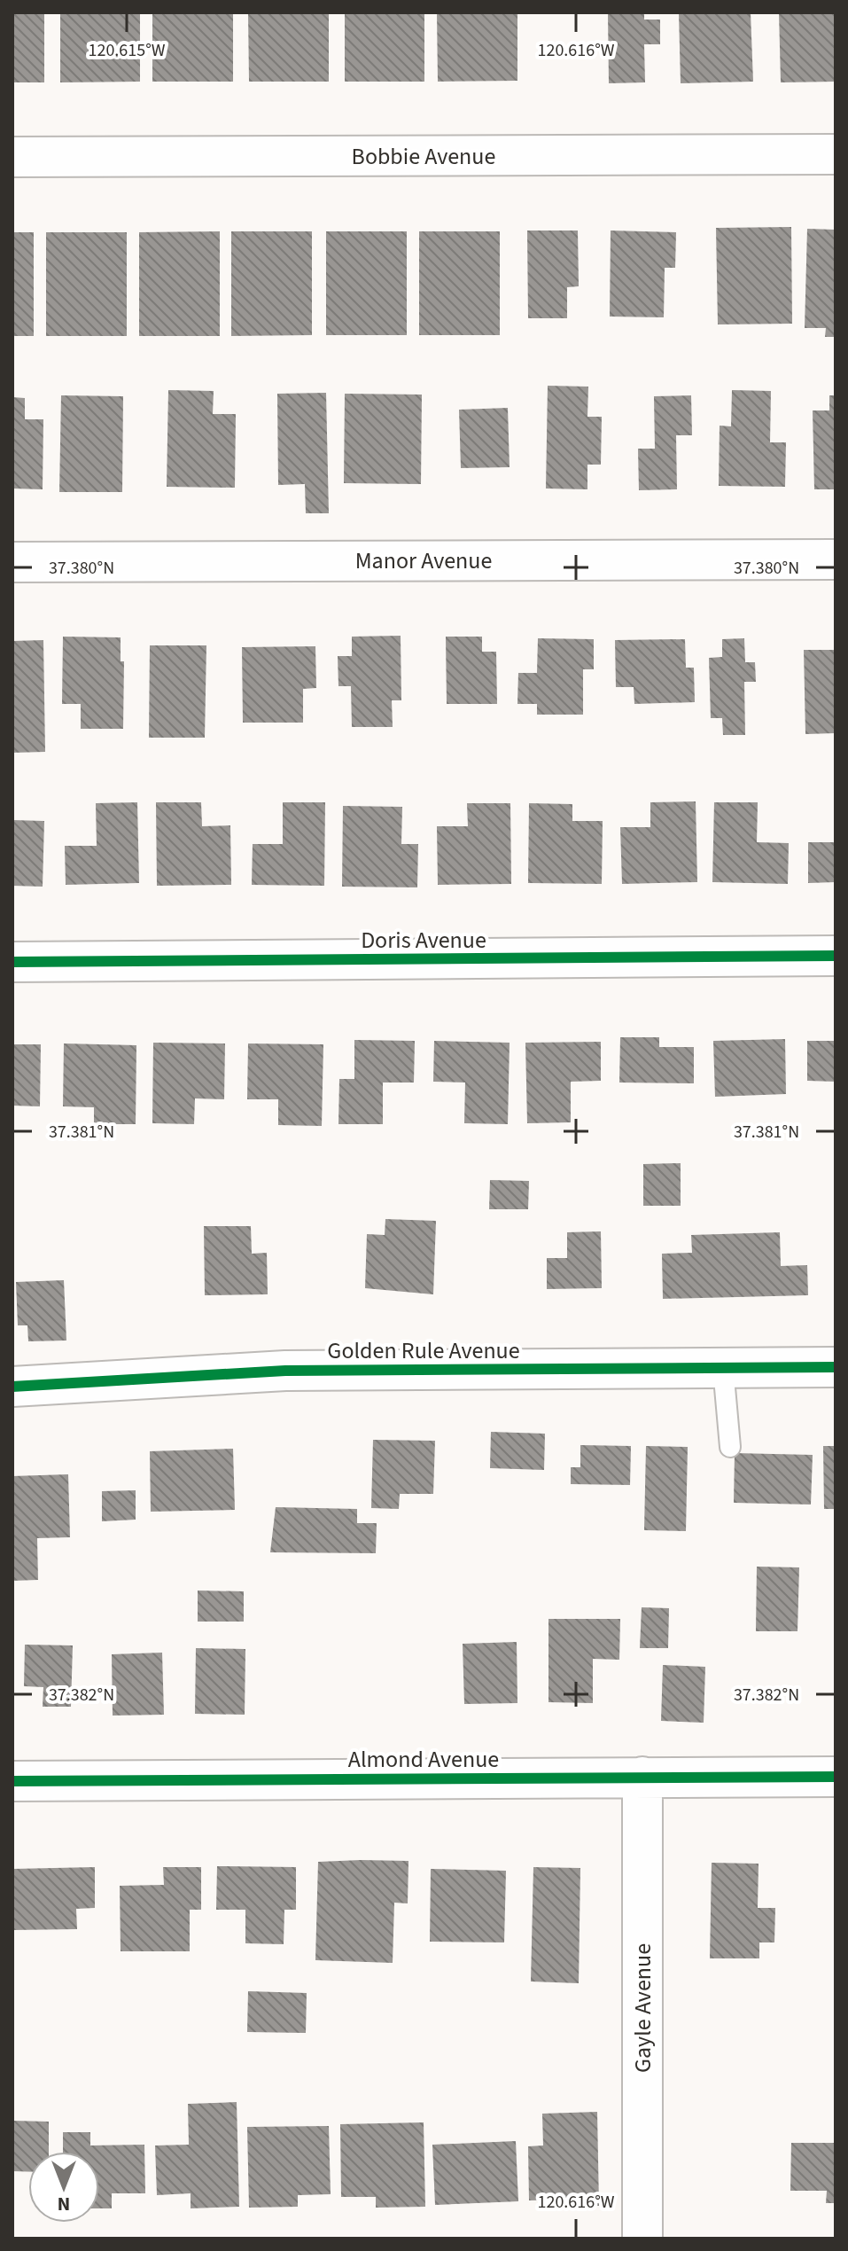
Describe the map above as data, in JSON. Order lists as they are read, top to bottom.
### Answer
{
  "streets": {
    "street": [
      "Bobbie Avenue",
      "Manor Avenue",
      "Doris Avenue",
      "Golden Rule Avenue",
      "Almond Avenue",
      "Gayle Avenue"
    ]
  },
  "crossings": [
    ["Almond Avenue", "Gayle Avenue"]
  ],
  "north": "bottom",
  "coordinates": [
    "120.615°W",
    "120.616°W",
    "37.380°N",
    "37.381°N",
    "37.382°N"
  ]
}
